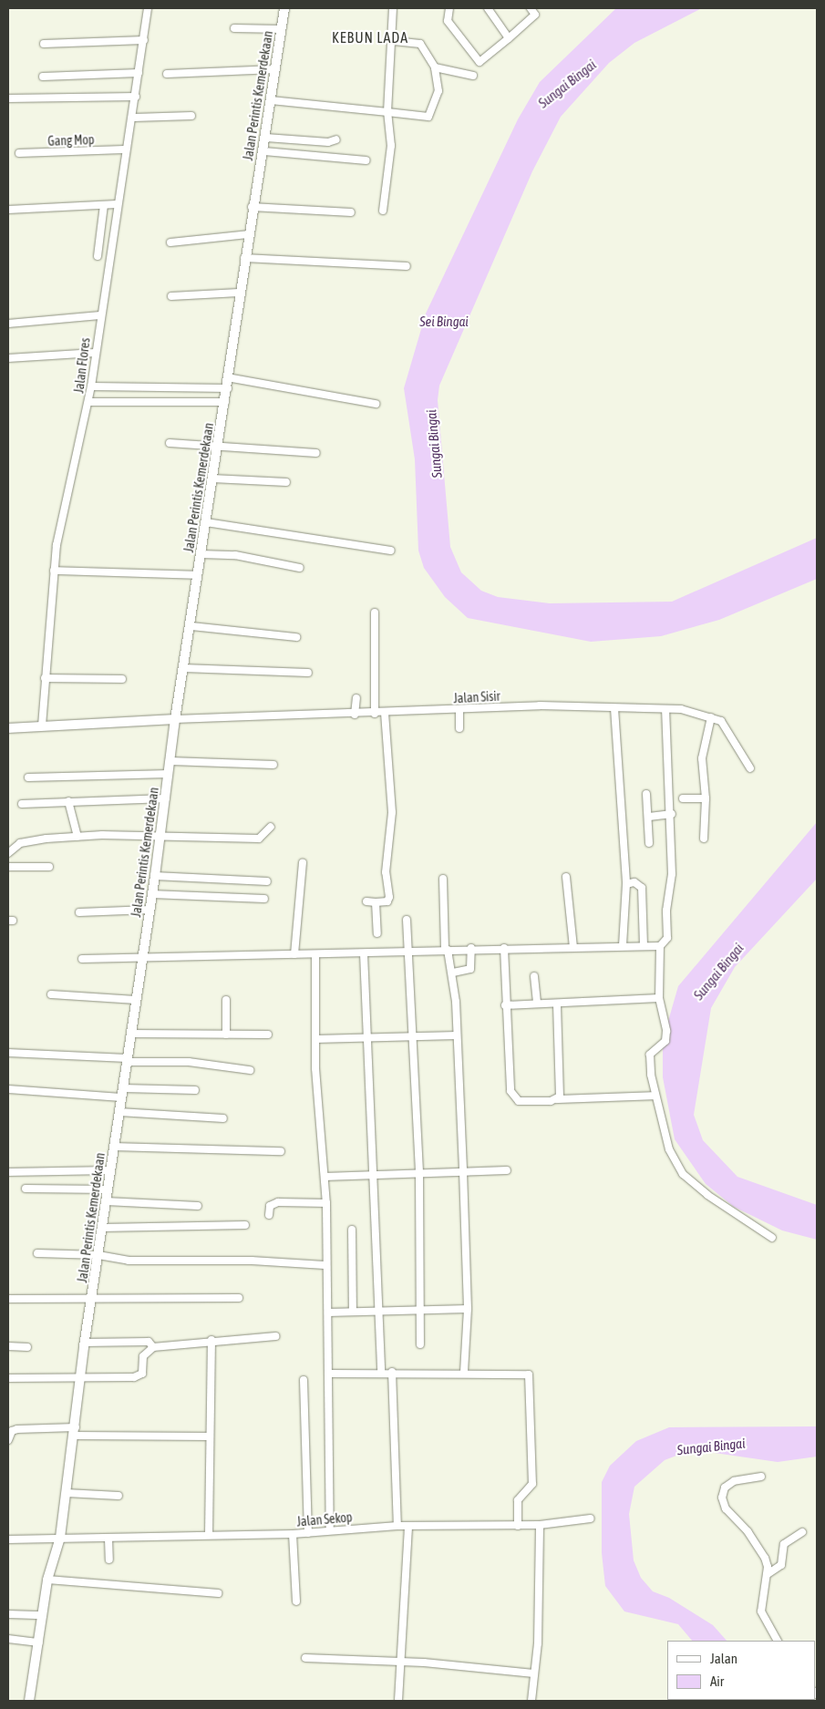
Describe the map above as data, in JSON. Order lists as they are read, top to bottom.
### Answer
{
  "streets": {
    "street": [
      "Jalan Perintis Kemerdekaan",
      "Gang Mop",
      "Jalan Flores",
      "Jalan Sisir",
      "Jalan Sekop"
    ]
  },
  "crossings": [
    ["Jalan Perintis Kemerdekaan", "Jalan Sisir"],
    ["Jalan Perintis Kemerdekaan", "Jalan Sekop"],
    ["Gang Mop", "Jalan Flores"]
  ],
  "districts": ["KEBUN LADA"],
  "water": ["Sungai Bingai", "Sei Bingai"],
  "legend": ["Jalan", "Air"]
}
